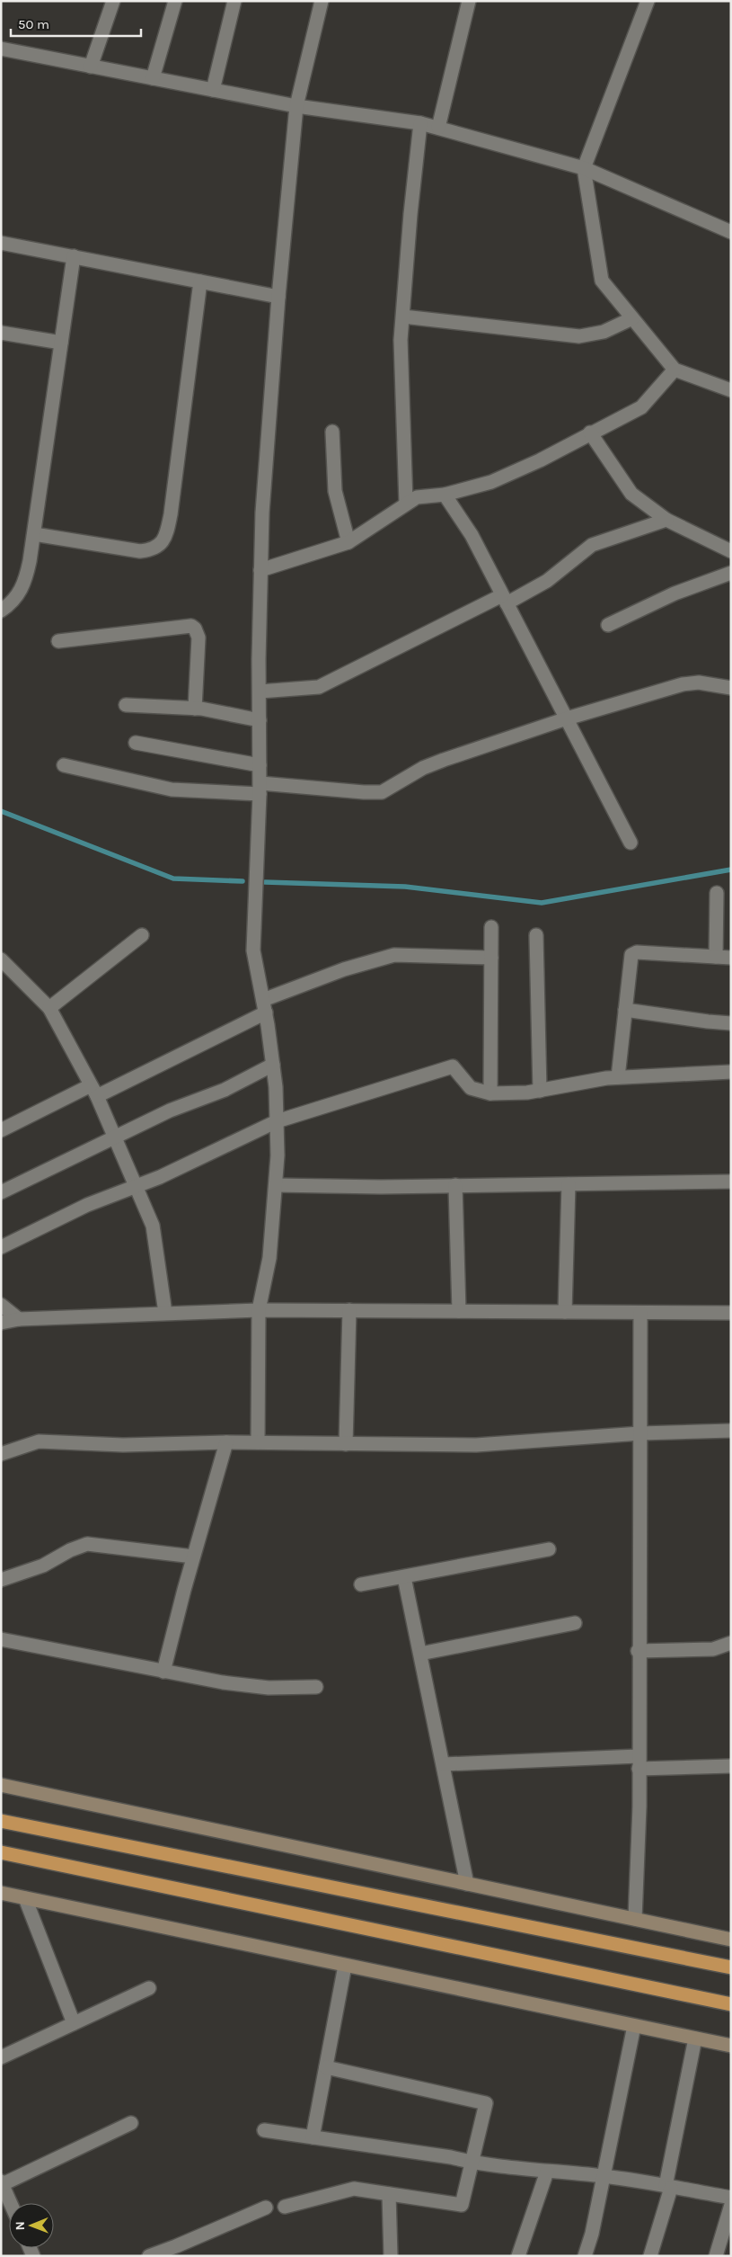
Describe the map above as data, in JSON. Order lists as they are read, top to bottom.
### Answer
{
  "scale_bar": "50 m",
  "north": "left"
}
